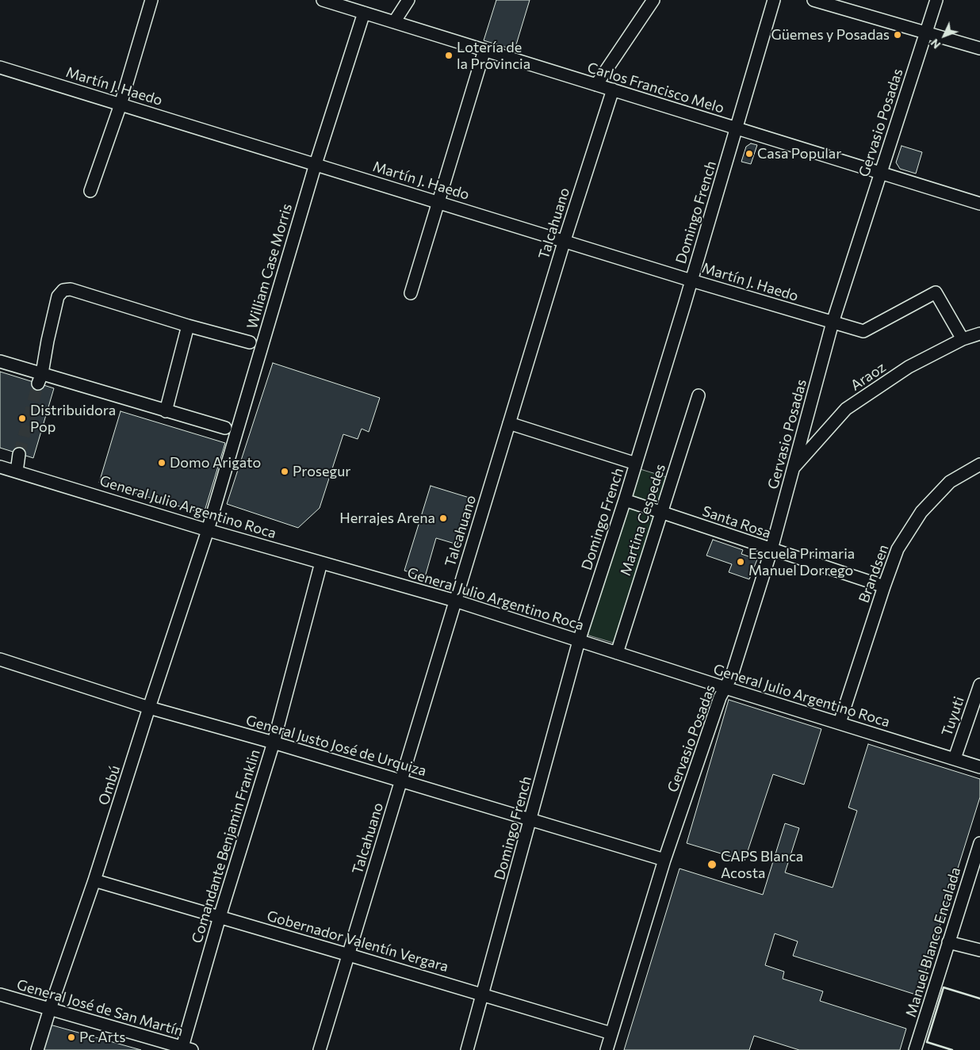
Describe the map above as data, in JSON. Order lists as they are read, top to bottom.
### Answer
{
  "streets": {
    "street": [
      "Martín J. Haedo",
      "Carlos Francisco Melo",
      "Gervasio Posadas",
      "Domingo French",
      "Talcahuano",
      "William Case Morris",
      "Araoz",
      "General Julio Argentino Roca",
      "Martina Cespedes",
      "Santa Rosa",
      "Brandsen",
      "Tuyuti",
      "General Justo José de Urquiza",
      "Ombú",
      "Comandante Benjamin Franklin",
      "Gobernador Valentín Vergara",
      "Manuel Blanco Encalada",
      "General José de San Martín"
    ]
  },
  "crossings": [
    ["Martín J. Haedo", "Gervasio Posadas"],
    ["Martín J. Haedo", "Domingo French"],
    ["Martín J. Haedo", "Talcahuano"],
    ["Martín J. Haedo", "William Case Morris"],
    ["Carlos Francisco Melo", "Gervasio Posadas"],
    ["Carlos Francisco Melo", "Domingo French"],
    ["Carlos Francisco Melo", "Talcahuano"],
    ["Carlos Francisco Melo", "William Case Morris"],
    ["Gervasio Posadas", "Araoz"],
    ["Gervasio Posadas", "General Julio Argentino Roca"],
    ["Gervasio Posadas", "Santa Rosa"],
    ["Gervasio Posadas", "General Justo José de Urquiza"],
    ["Gervasio Posadas", "Gobernador Valentín Vergara"],
    ["Domingo French", "General Julio Argentino Roca"],
    ["Domingo French", "Santa Rosa"],
    ["Domingo French", "General Justo José de Urquiza"],
    ["Domingo French", "Gobernador Valentín Vergara"],
    ["Talcahuano", "General Julio Argentino Roca"],
    ["Talcahuano", "General Justo José de Urquiza"],
    ["Talcahuano", "Gobernador Valentín Vergara"],
    ["William Case Morris", "General Julio Argentino Roca"],
    ["William Case Morris", "Ombú"],
    ["General Julio Argentino Roca", "Martina Cespedes"],
    ["General Julio Argentino Roca", "Brandsen"],
    ["General Julio Argentino Roca", "Tuyuti"],
    ["General Julio Argentino Roca", "Ombú"],
    ["General Julio Argentino Roca", "Comandante Benjamin Franklin"],
    ["Martina Cespedes", "Santa Rosa"],
    ["Santa Rosa", "Brandsen"],
    ["General Justo José de Urquiza", "Ombú"],
    ["General Justo José de Urquiza", "Comandante Benjamin Franklin"],
    ["Ombú", "Gobernador Valentín Vergara"],
    ["Ombú", "General José de San Martín"],
    ["Comandante Benjamin Franklin", "Gobernador Valentín Vergara"],
    ["Comandante Benjamin Franklin", "General José de San Martín"]
  ],
  "places": [
    "Güemes y Posadas",
    "Lotería de la Provincia",
    "Casa Popular",
    "Distribuidora Pop",
    "Domo Arigato",
    "Prosegur",
    "Herrajes Arena",
    "Escuela Primaria Manuel Dorrego",
    "CAPS Blanca Acosta",
    "Pc Arts"
  ],
  "north": "bottom left"
}
